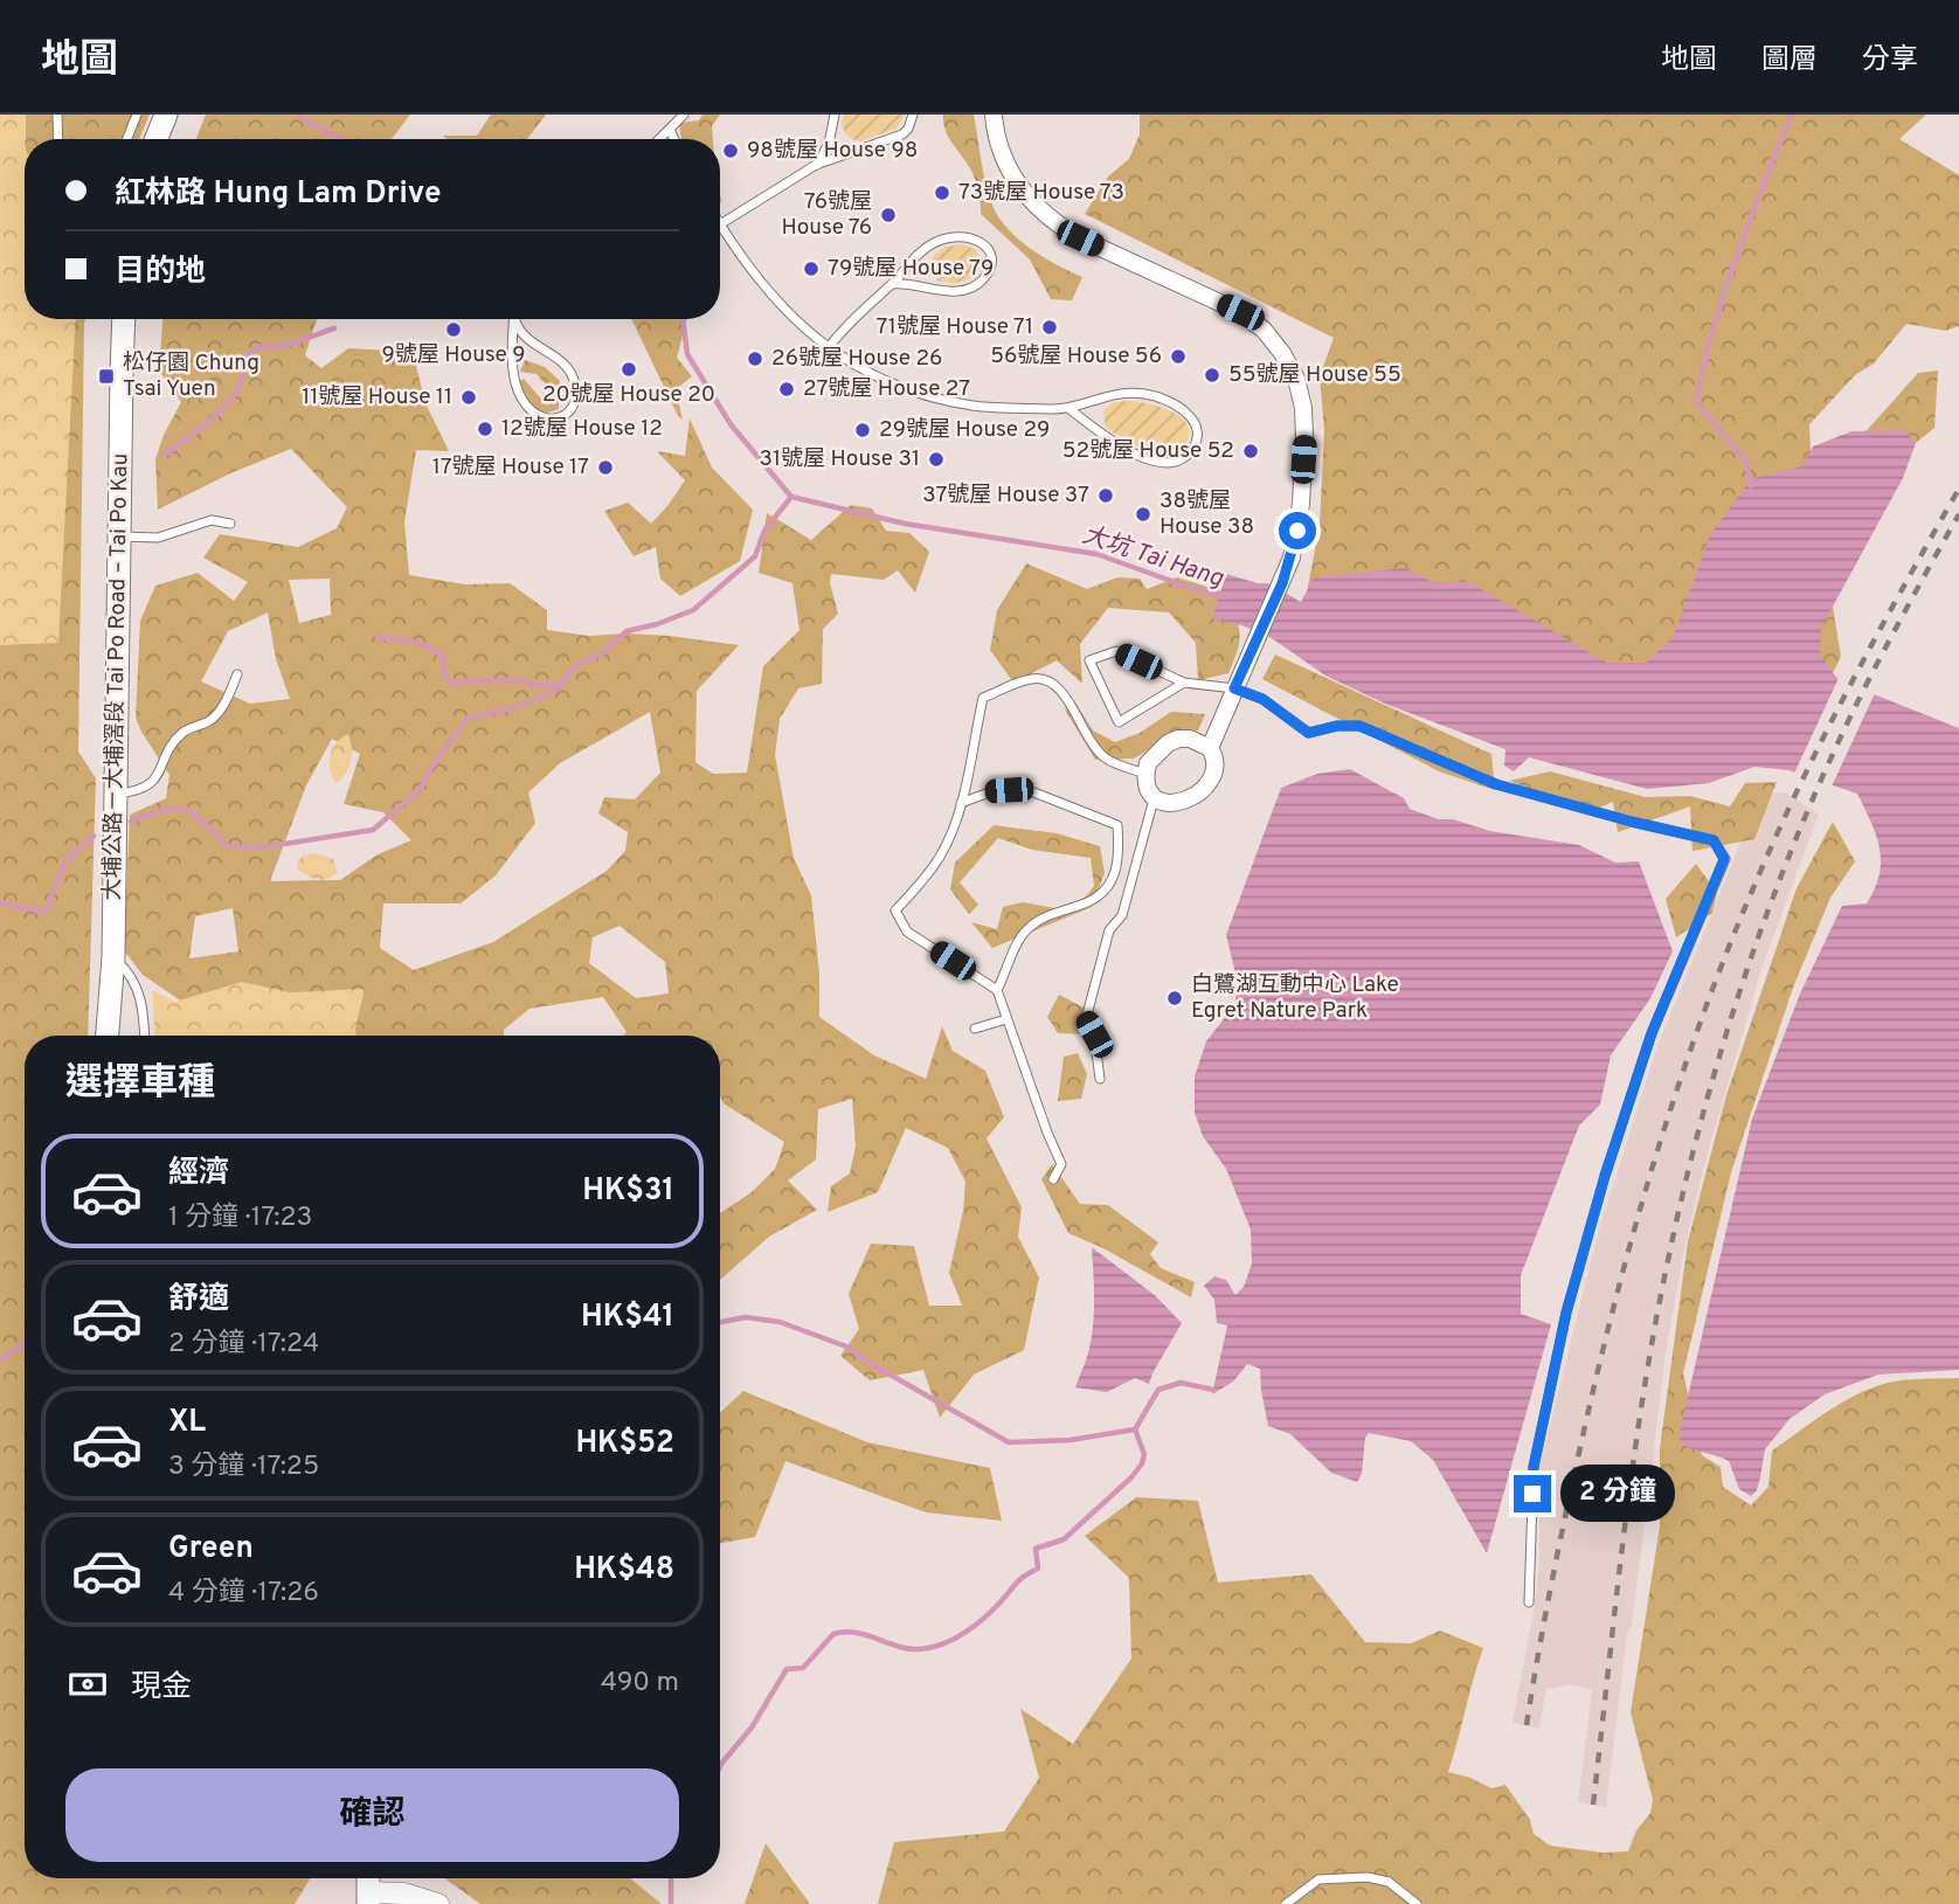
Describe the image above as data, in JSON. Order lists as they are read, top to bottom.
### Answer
{
  "streets": {
    "main road": ["大埔公路－大埔滘段 Tai Po Road – Tai Po Kau"]
  },
  "water": ["大坑 Tai Hang"],
  "places": {
    "other": [
      "98號屋 House 98",
      "73號屋 House 73",
      "76號屋 House 76",
      "79號屋 House 79",
      "71號屋 House 71",
      "9號屋 House 9",
      "56號屋 House 56",
      "26號屋 House 26",
      "20號屋 House 20",
      "55號屋 House 55",
      "27號屋 House 27",
      "11號屋 House 11",
      "12號屋 House 12",
      "29號屋 House 29",
      "52號屋 House 52",
      "31號屋 House 31",
      "17號屋 House 17",
      "37號屋 House 37",
      "38號屋 House 38",
      "白鷺湖互動中心 Lake Egret Nature Park"
    ],
    "transit": ["松仔園 Chung Tsai Yuen"]
  },
  "page": {
    "header": "地圖",
    "nav": ["地圖", "圖層", "分享"],
    "banner": ["紅林路 Hung Lam Drive", "目的地"],
    "heading": "選擇車種",
    "list": [
      {
        "name": "經濟",
        "note": "1 分鐘 · 17:23",
        "value": "HK$31"
      },
      {
        "name": "舒適",
        "note": "2 分鐘 · 17:24",
        "value": "HK$41"
      },
      {
        "name": "XL",
        "note": "3 分鐘 · 17:25",
        "value": "HK$52"
      },
      {
        "name": "Green",
        "note": "4 分鐘 · 17:26",
        "value": "HK$48"
      }
    ],
    "bubble": "2 分鐘",
    "pay": ["現金", "490 m"],
    "buttons": "確認"
  }
}
